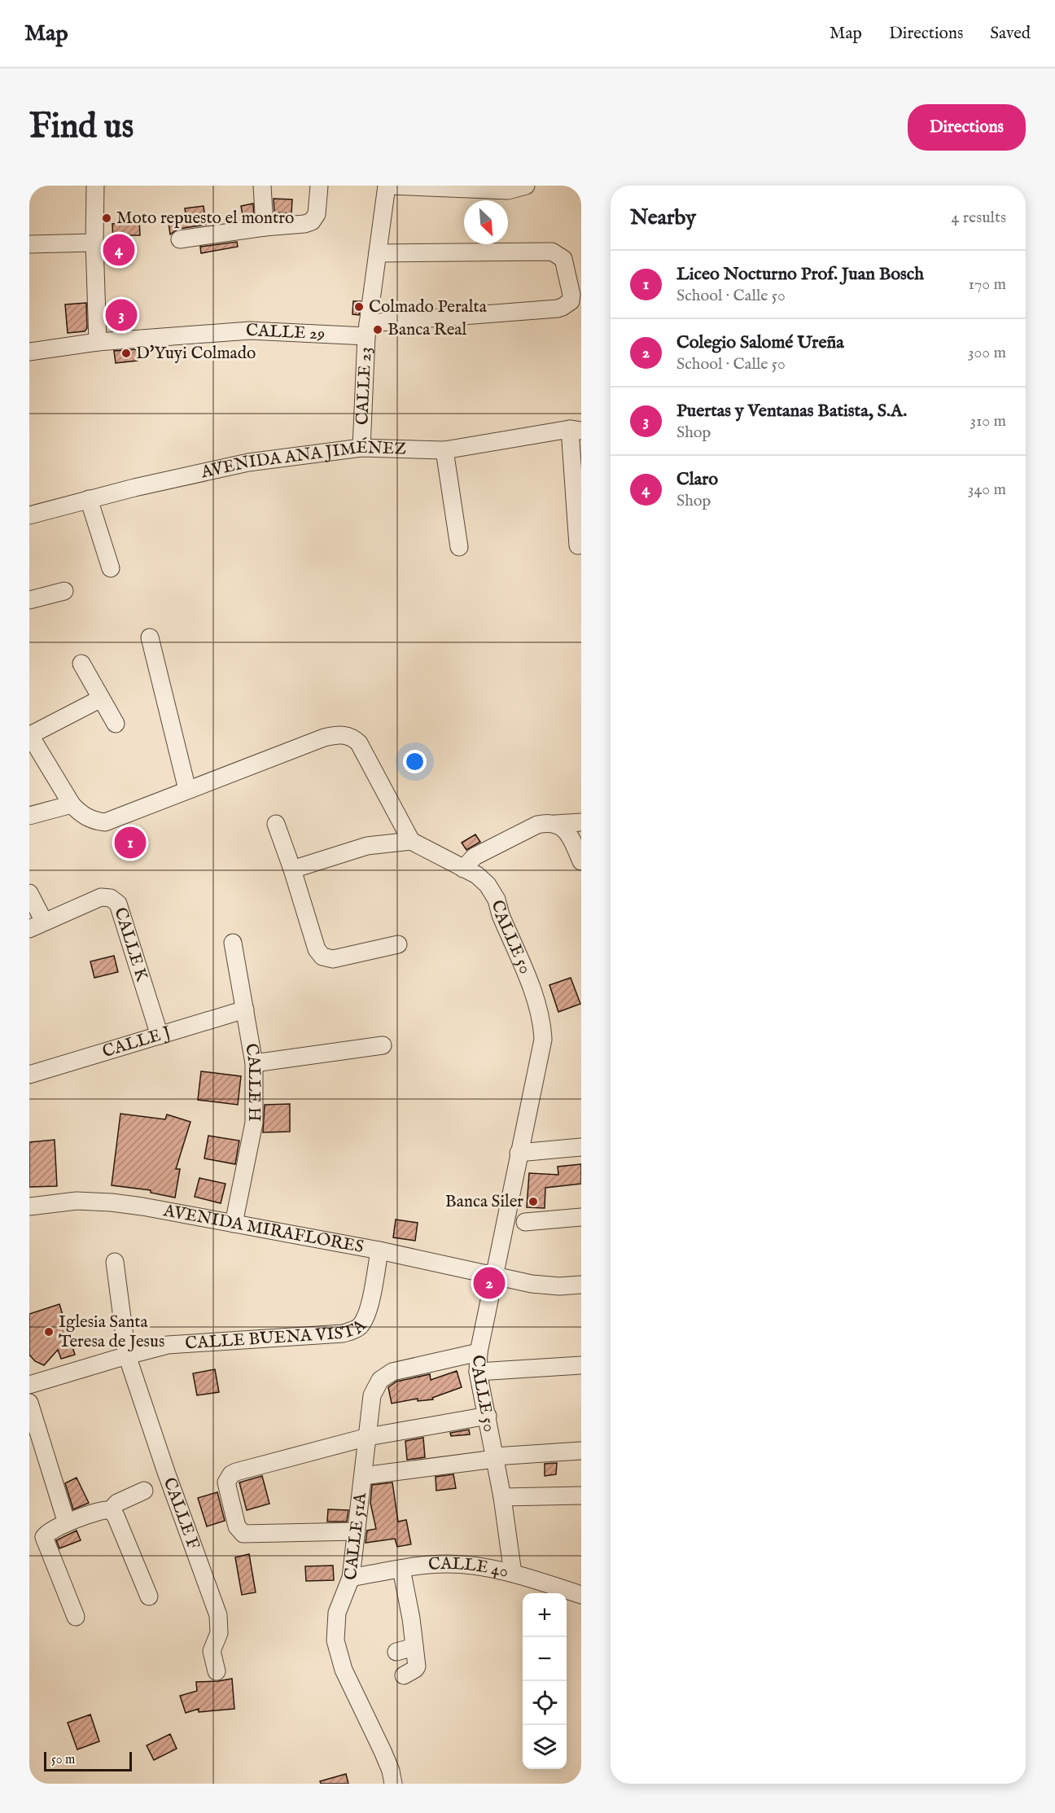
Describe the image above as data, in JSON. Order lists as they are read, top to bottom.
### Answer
{
  "streets": {
    "street": [
      "CALLE 29",
      "CALLE 23",
      "AVENIDA ANA JIMÉNEZ",
      "CALLE 50",
      "CALLE K",
      "CALLE J",
      "CALLE H",
      "AVENIDA MIRAFLORES",
      "CALLE BUENA VISTA",
      "CALLE F",
      "CALLE 51A",
      "CALLE 40"
    ]
  },
  "crossings": [
    ["CALLE 29", "CALLE 23"],
    ["CALLE 23", "AVENIDA ANA JIMÉNEZ"],
    ["CALLE 50", "AVENIDA MIRAFLORES"],
    ["CALLE 50", "CALLE 51A"],
    ["CALLE 50", "CALLE 40"],
    ["CALLE K", "CALLE J"],
    ["CALLE J", "CALLE H"],
    ["CALLE H", "AVENIDA MIRAFLORES"],
    ["AVENIDA MIRAFLORES", "CALLE BUENA VISTA"],
    ["CALLE BUENA VISTA", "CALLE F"],
    ["CALLE 51A", "CALLE 40"]
  ],
  "places": [
    "Moto repuesto el montro",
    "Colmado Peralta",
    "Banca Real",
    "D'Yuyi Colmado",
    "Banca Siler",
    "Iglesia Santa Teresa de Jesus"
  ],
  "scale_bar": "50 m",
  "north": "bottom right",
  "page": {
    "header": "Map",
    "nav": ["Map", "Directions", "Saved"],
    "buttons": "Directions",
    "title": "Find us",
    "heading": ["Nearby", "4 results"],
    "pins": [
      "4",
      "3",
      "1",
      "2"
    ],
    "list": [
      {
        "mark": "1",
        "name": "Liceo Nocturno Prof. Juan Bosch",
        "note": "School · Calle 50",
        "value": "170 m"
      },
      {
        "mark": "2",
        "name": "Colegio Salomé Ureña",
        "note": "School · Calle 50",
        "value": "300 m"
      },
      {
        "mark": "3",
        "name": "Puertas y Ventanas Batista, S.A.",
        "note": "Shop",
        "value": "310 m"
      },
      {
        "mark": "4",
        "name": "Claro",
        "note": "Shop",
        "value": "340 m"
      }
    ],
    "map_buttons": ["+", "−"],
    "scale": "50 m"
  }
}
